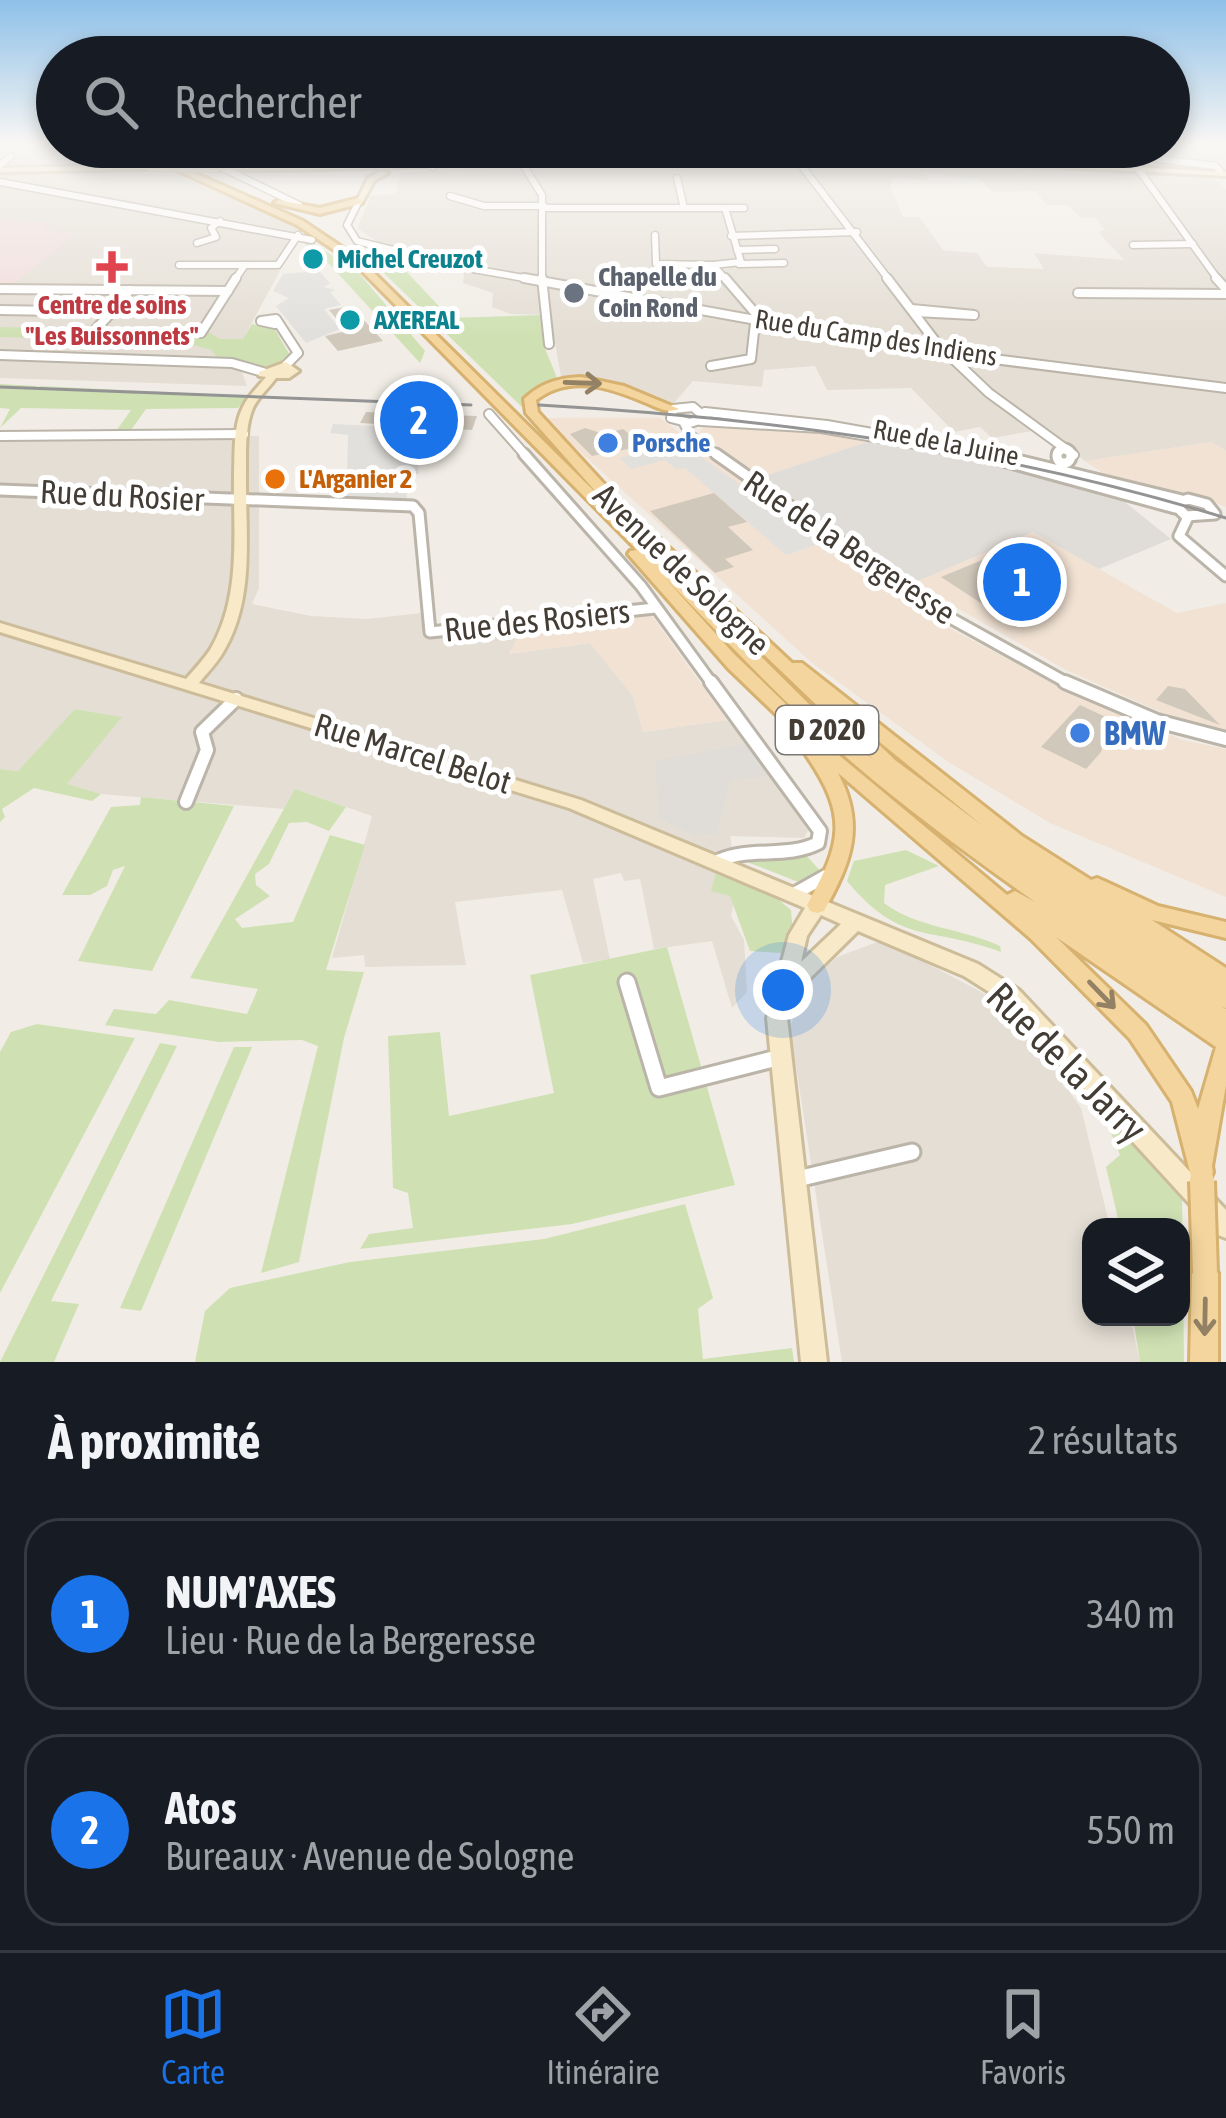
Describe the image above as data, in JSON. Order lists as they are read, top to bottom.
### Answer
{
  "streets": {
    "main road": [
      "Avenue de Sologne",
      "D 2020",
      "Rue Marcel Belot",
      "Rue de la Jarry"
    ],
    "street": [
      "Rue du Camp des Indiens",
      "Rue de la Juine",
      "Rue du Rosier",
      "Rue de la Bergeresse",
      "Rue des Rosiers"
    ]
  },
  "crossings": [
    ["Rue du Rosier", "Rue des Rosiers"],
    ["Rue Marcel Belot", "Rue de la Jarry"]
  ],
  "places": {
    "other": [
      "Michel Creuzot",
      "Chapelle du Coin Rond",
      "AXEREAL",
      "Porsche",
      "L'Arganier 2",
      "BMW"
    ],
    "health": ["Centre de soins \"Les Buissonnets\""]
  },
  "page": {
    "search": "Rechercher",
    "pins": ["2", "1"],
    "heading": ["À proximité", "2 résultats"],
    "list": [
      {
        "mark": "1",
        "name": "NUM'AXES",
        "note": "Lieu · Rue de la Bergeresse",
        "value": "340 m"
      },
      {
        "mark": "2",
        "name": "Atos",
        "note": "Bureaux · Avenue de Sologne",
        "value": "550 m"
      }
    ],
    "nav": ["Carte", "Itinéraire", "Favoris"]
  }
}
